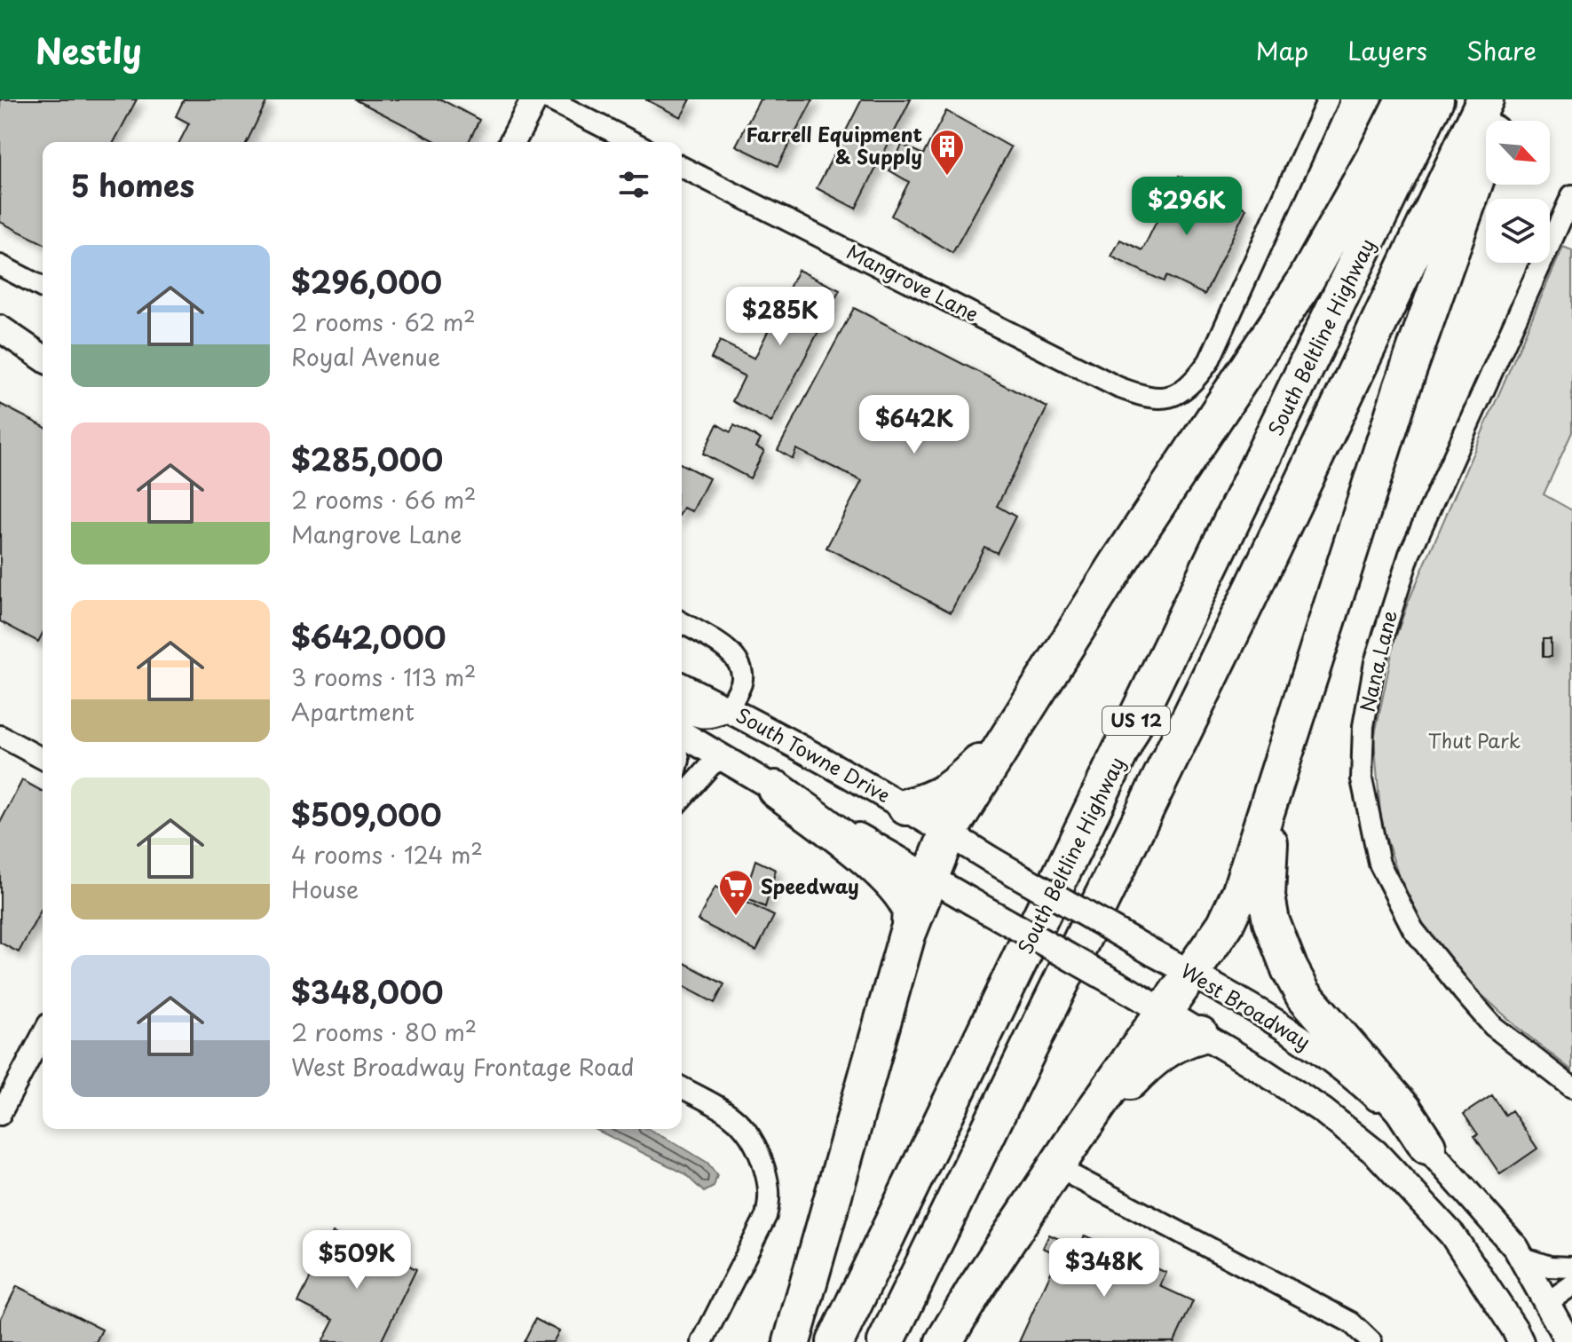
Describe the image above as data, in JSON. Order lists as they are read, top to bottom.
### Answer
{
  "streets": {
    "highway": ["South Beltline Highway", "US 12"],
    "street": [
      "Mangrove Lane",
      "Nana Lane",
      "South Towne Drive",
      "West Broadway"
    ]
  },
  "crossings": [
    ["South Towne Drive", "West Broadway"]
  ],
  "parks": ["Thut Park"],
  "places": {
    "building": ["Farrell Equipment & Supply"],
    "supermarket": ["Speedway"]
  },
  "north": "bottom right",
  "page": {
    "header": "Nestly",
    "nav": ["Map", "Layers", "Share"],
    "heading": "5 homes",
    "price": [
      "$296K",
      "$285K",
      "$642K",
      "$509K",
      "$348K"
    ],
    "list": [
      {
        "name": "$296,000",
        "note": "2 rooms · 62 m² · Royal Avenue"
      },
      {
        "name": "$285,000",
        "note": "2 rooms · 66 m² · Mangrove Lane"
      },
      {
        "name": "$642,000",
        "note": "3 rooms · 113 m² · Apartment"
      },
      {
        "name": "$509,000",
        "note": "4 rooms · 124 m² · House"
      },
      {
        "name": "$348,000",
        "note": "2 rooms · 80 m² · West Broadway Frontage Road"
      }
    ]
  }
}
